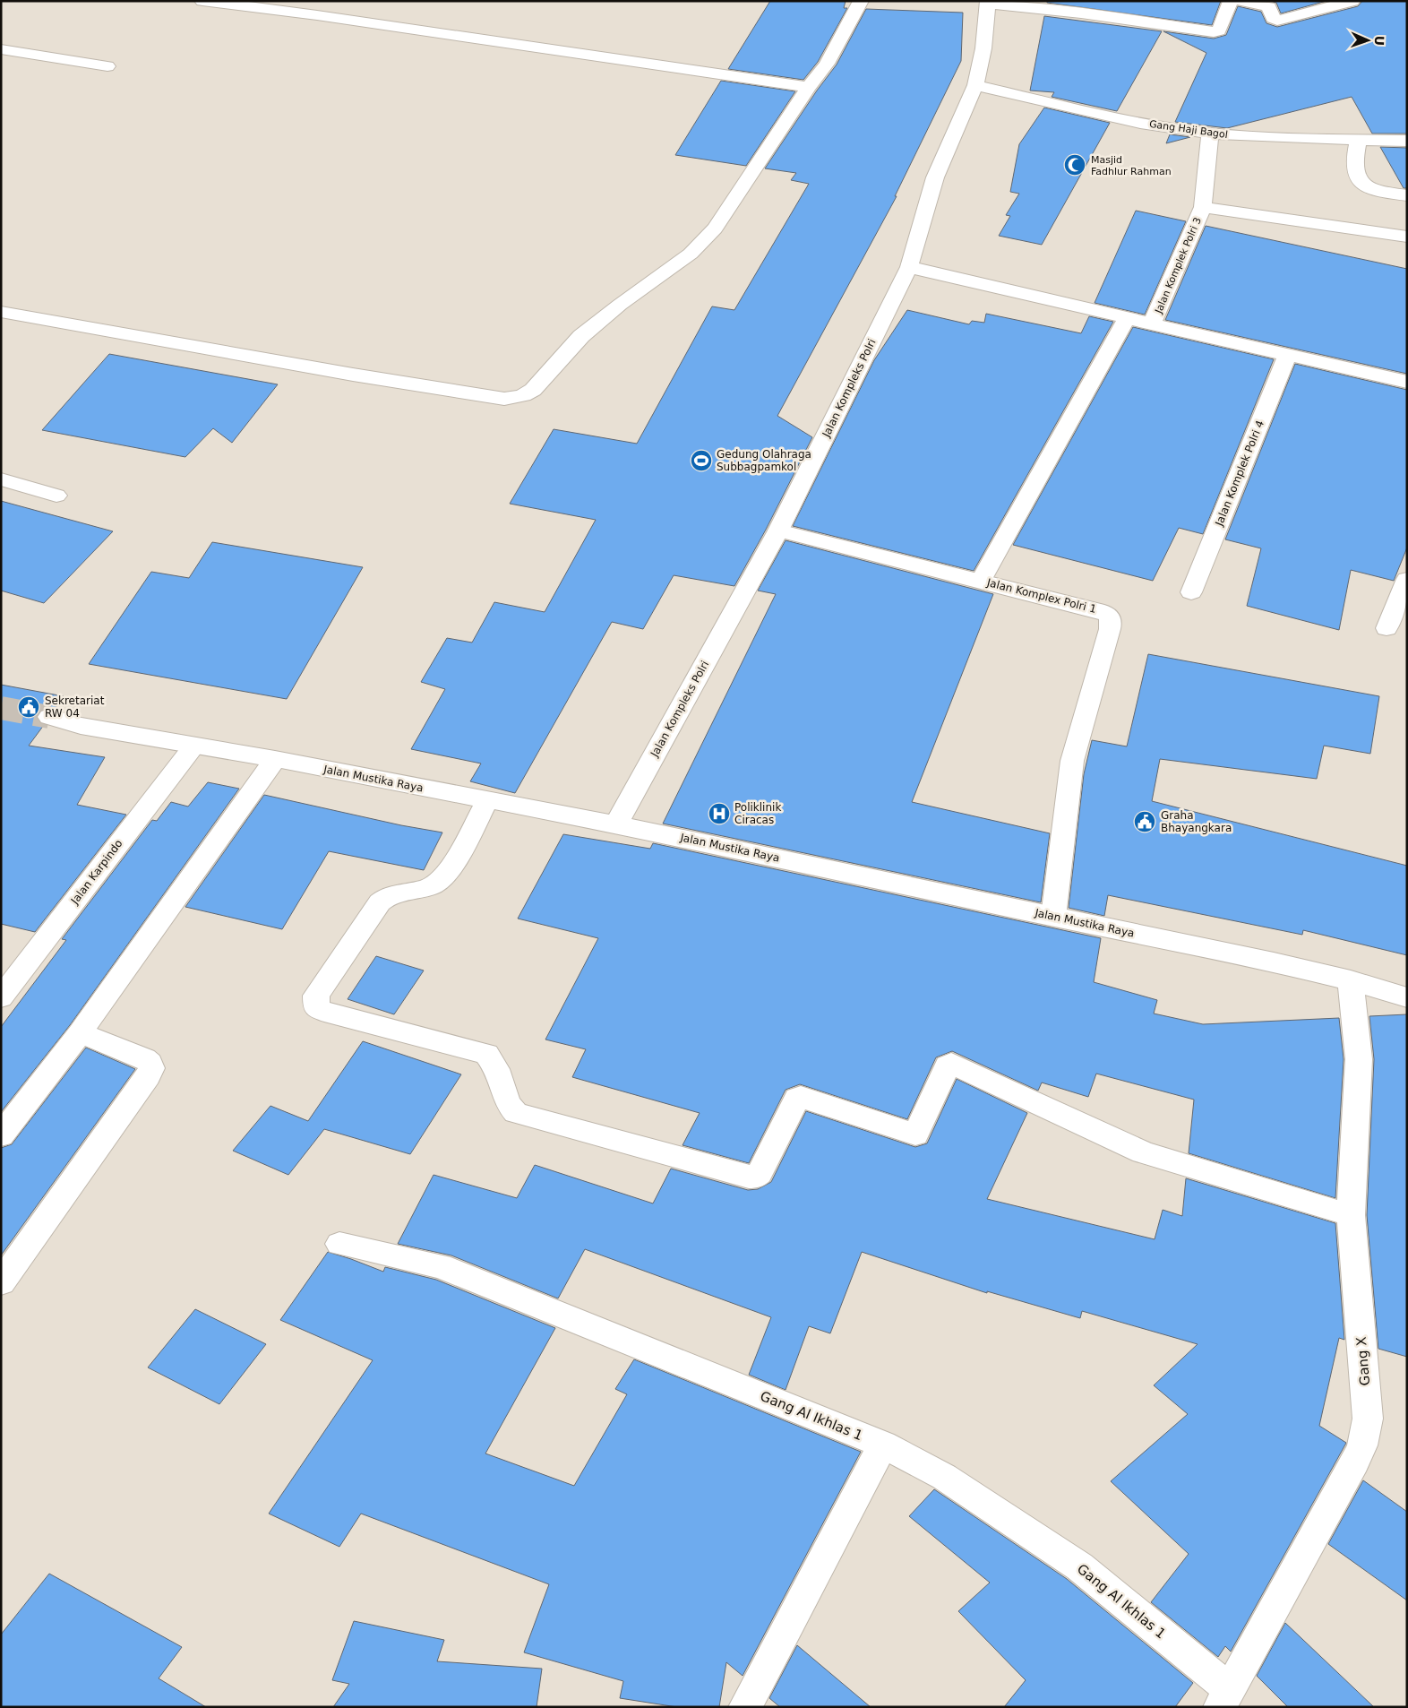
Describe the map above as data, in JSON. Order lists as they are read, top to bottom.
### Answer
{
  "streets": {
    "street": [
      "Gang Haji Bagol",
      "Jalan Komplek Polri 3",
      "Jalan Kompleks Polri",
      "Jalan Komplek Polri 4",
      "Jalan Komplex Polri 1",
      "Jalan Mustika Raya",
      "Jalan Karpindo",
      "Gang X",
      "Gang Al Ikhlas 1"
    ]
  },
  "crossings": [
    ["Gang Haji Bagol", "Jalan Komplek Polri 3"],
    ["Gang Haji Bagol", "Jalan Kompleks Polri"],
    ["Jalan Kompleks Polri", "Jalan Komplex Polri 1"],
    ["Jalan Kompleks Polri", "Jalan Mustika Raya"],
    ["Jalan Komplex Polri 1", "Jalan Mustika Raya"],
    ["Jalan Mustika Raya", "Jalan Karpindo"],
    ["Jalan Mustika Raya", "Gang X"],
    ["Gang X", "Gang Al Ikhlas 1"]
  ],
  "places": {
    "mosque": ["Masjid Fadhlur Rahman"],
    "sports": ["Gedung Olahraga Subbagpamkol"],
    "public building": ["Sekretariat RW 04", "Graha Bhayangkara"],
    "hospital": ["Poliklinik Ciracas"]
  },
  "north": "right"
}
